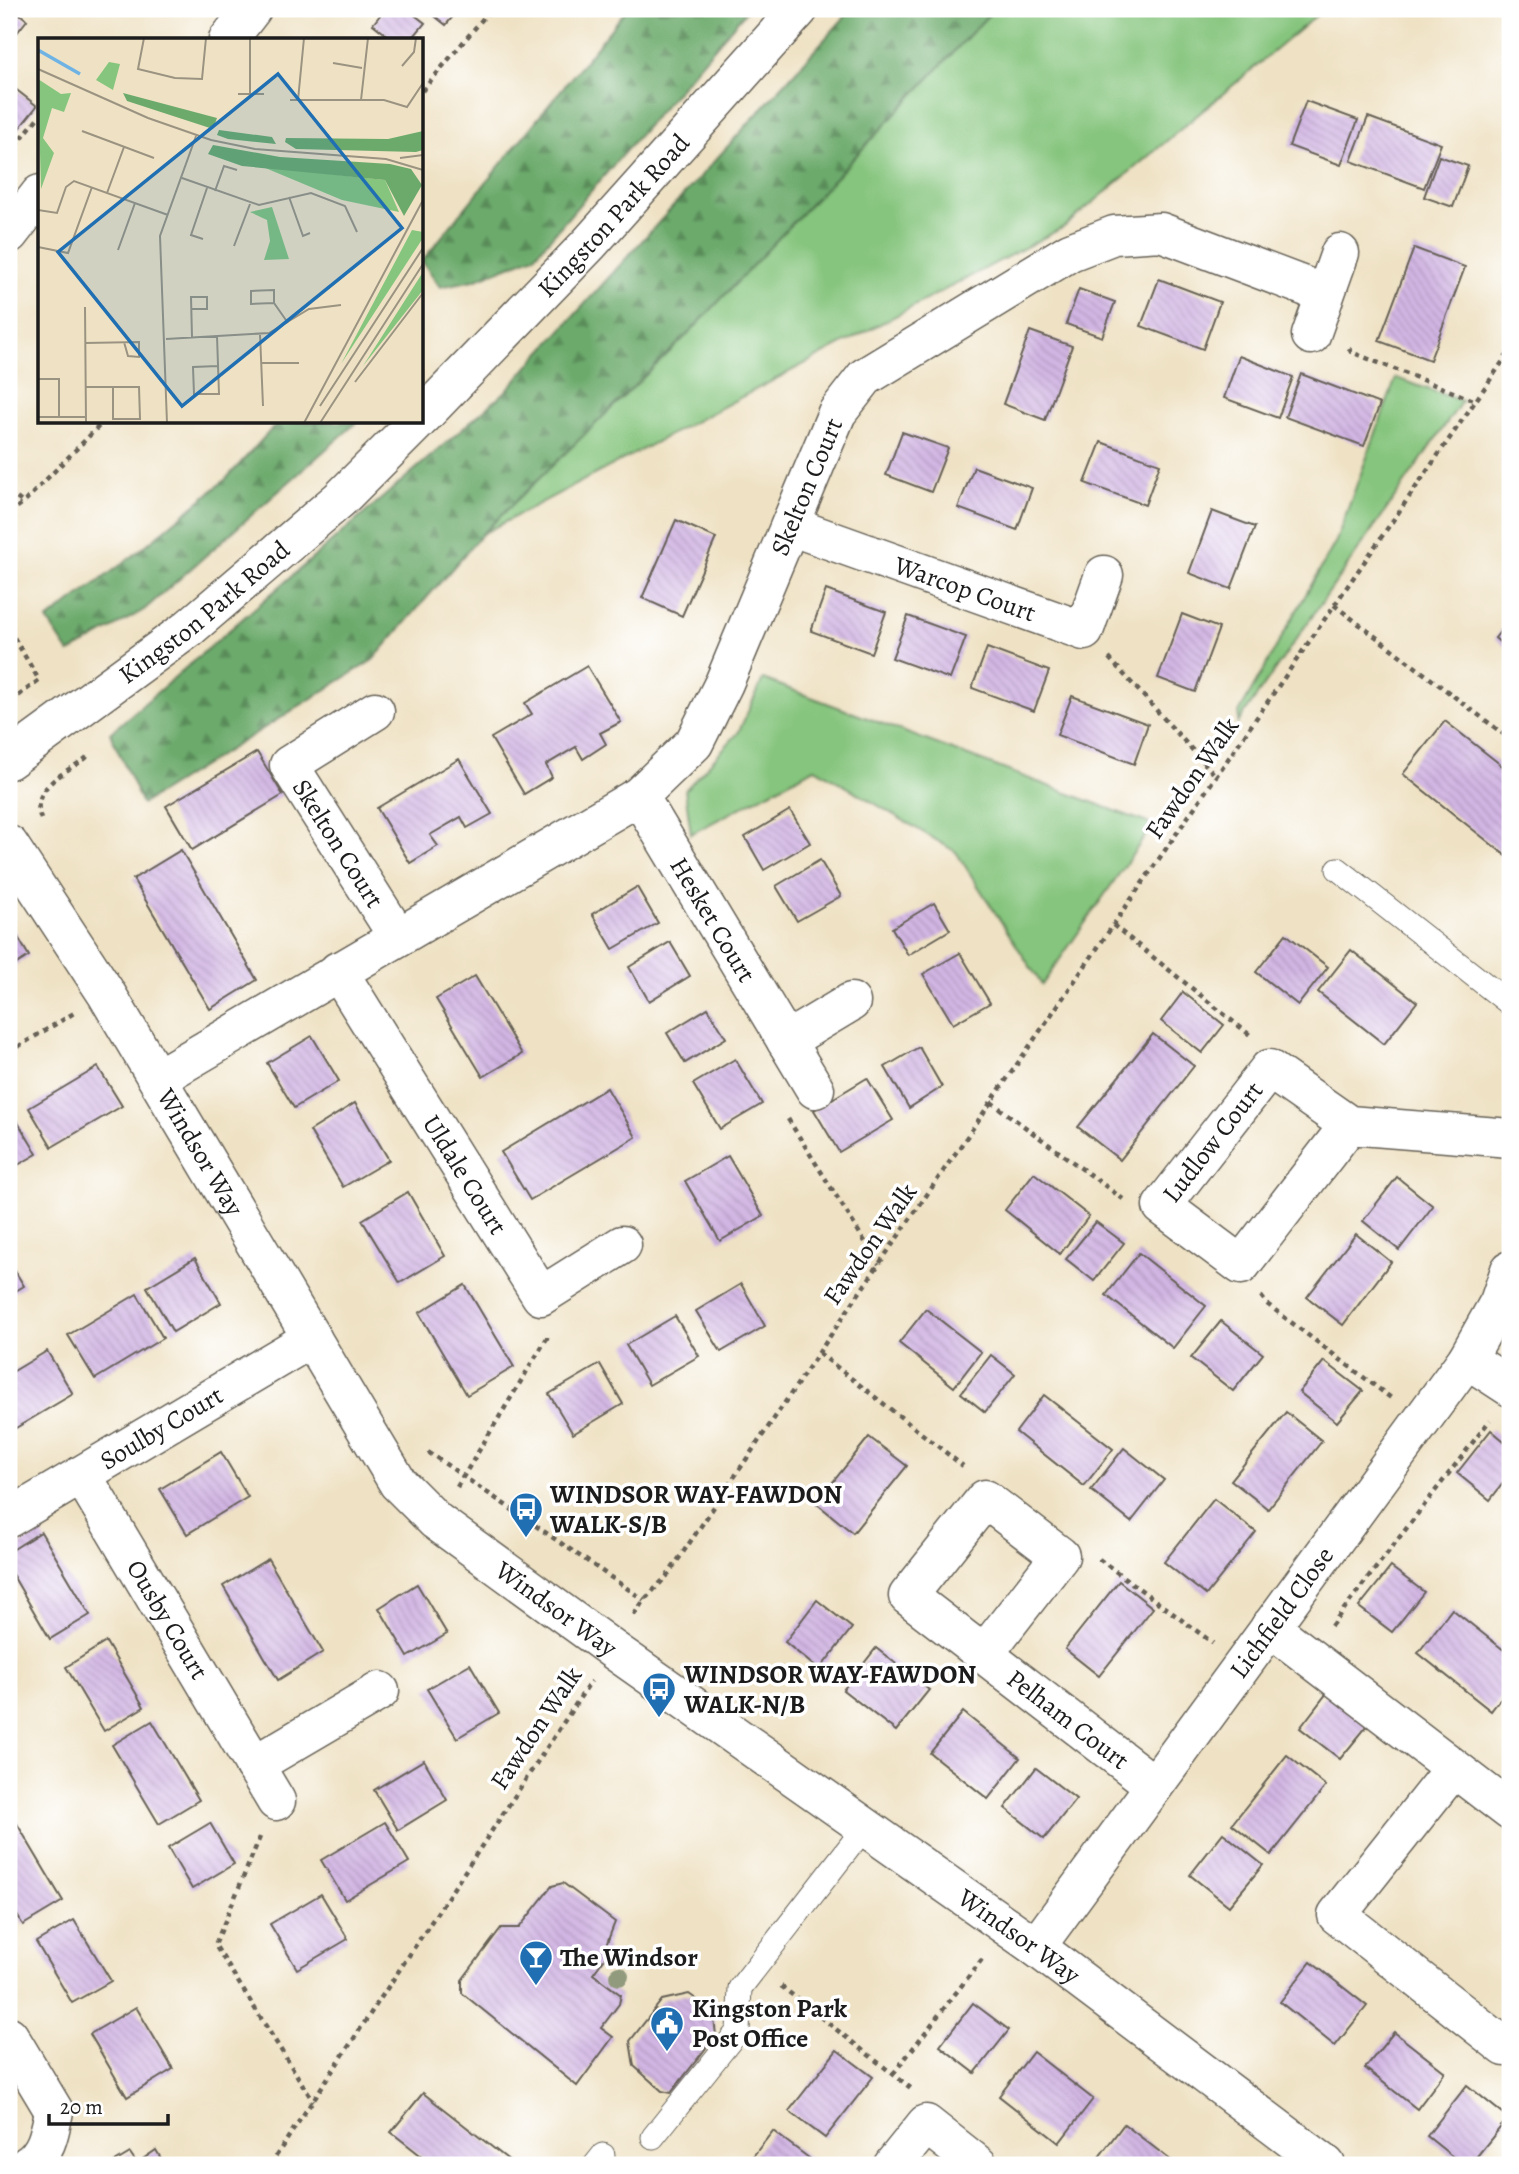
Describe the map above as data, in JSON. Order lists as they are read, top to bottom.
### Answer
{
  "streets": {
    "street": [
      "Kingston Park Road",
      "Skelton Court",
      "Warcop Court",
      "Hesket Court",
      "Ludlow Court",
      "Windsor Way",
      "Uldale Court",
      "Soulby Court",
      "Lichfield Close",
      "Ousby Court",
      "Pelham Court"
    ],
    "path": ["Fawdon Walk"]
  },
  "crossings": [
    ["Skelton Court", "Warcop Court"],
    ["Skelton Court", "Hesket Court"],
    ["Skelton Court", "Windsor Way"],
    ["Skelton Court", "Uldale Court"],
    ["Fawdon Walk", "Windsor Way"],
    ["Windsor Way", "Soulby Court"],
    ["Windsor Way", "Lichfield Close"],
    ["Soulby Court", "Ousby Court"],
    ["Lichfield Close", "Pelham Court"]
  ],
  "places": {
    "bus stop": ["WINDSOR WAY-FAWDON WALK-S/B", "WINDSOR WAY-FAWDON WALK-N/B"],
    "bar": ["The Windsor"],
    "public building": ["Kingston Park Post Office"]
  },
  "scale_bar": "20 m"
}
